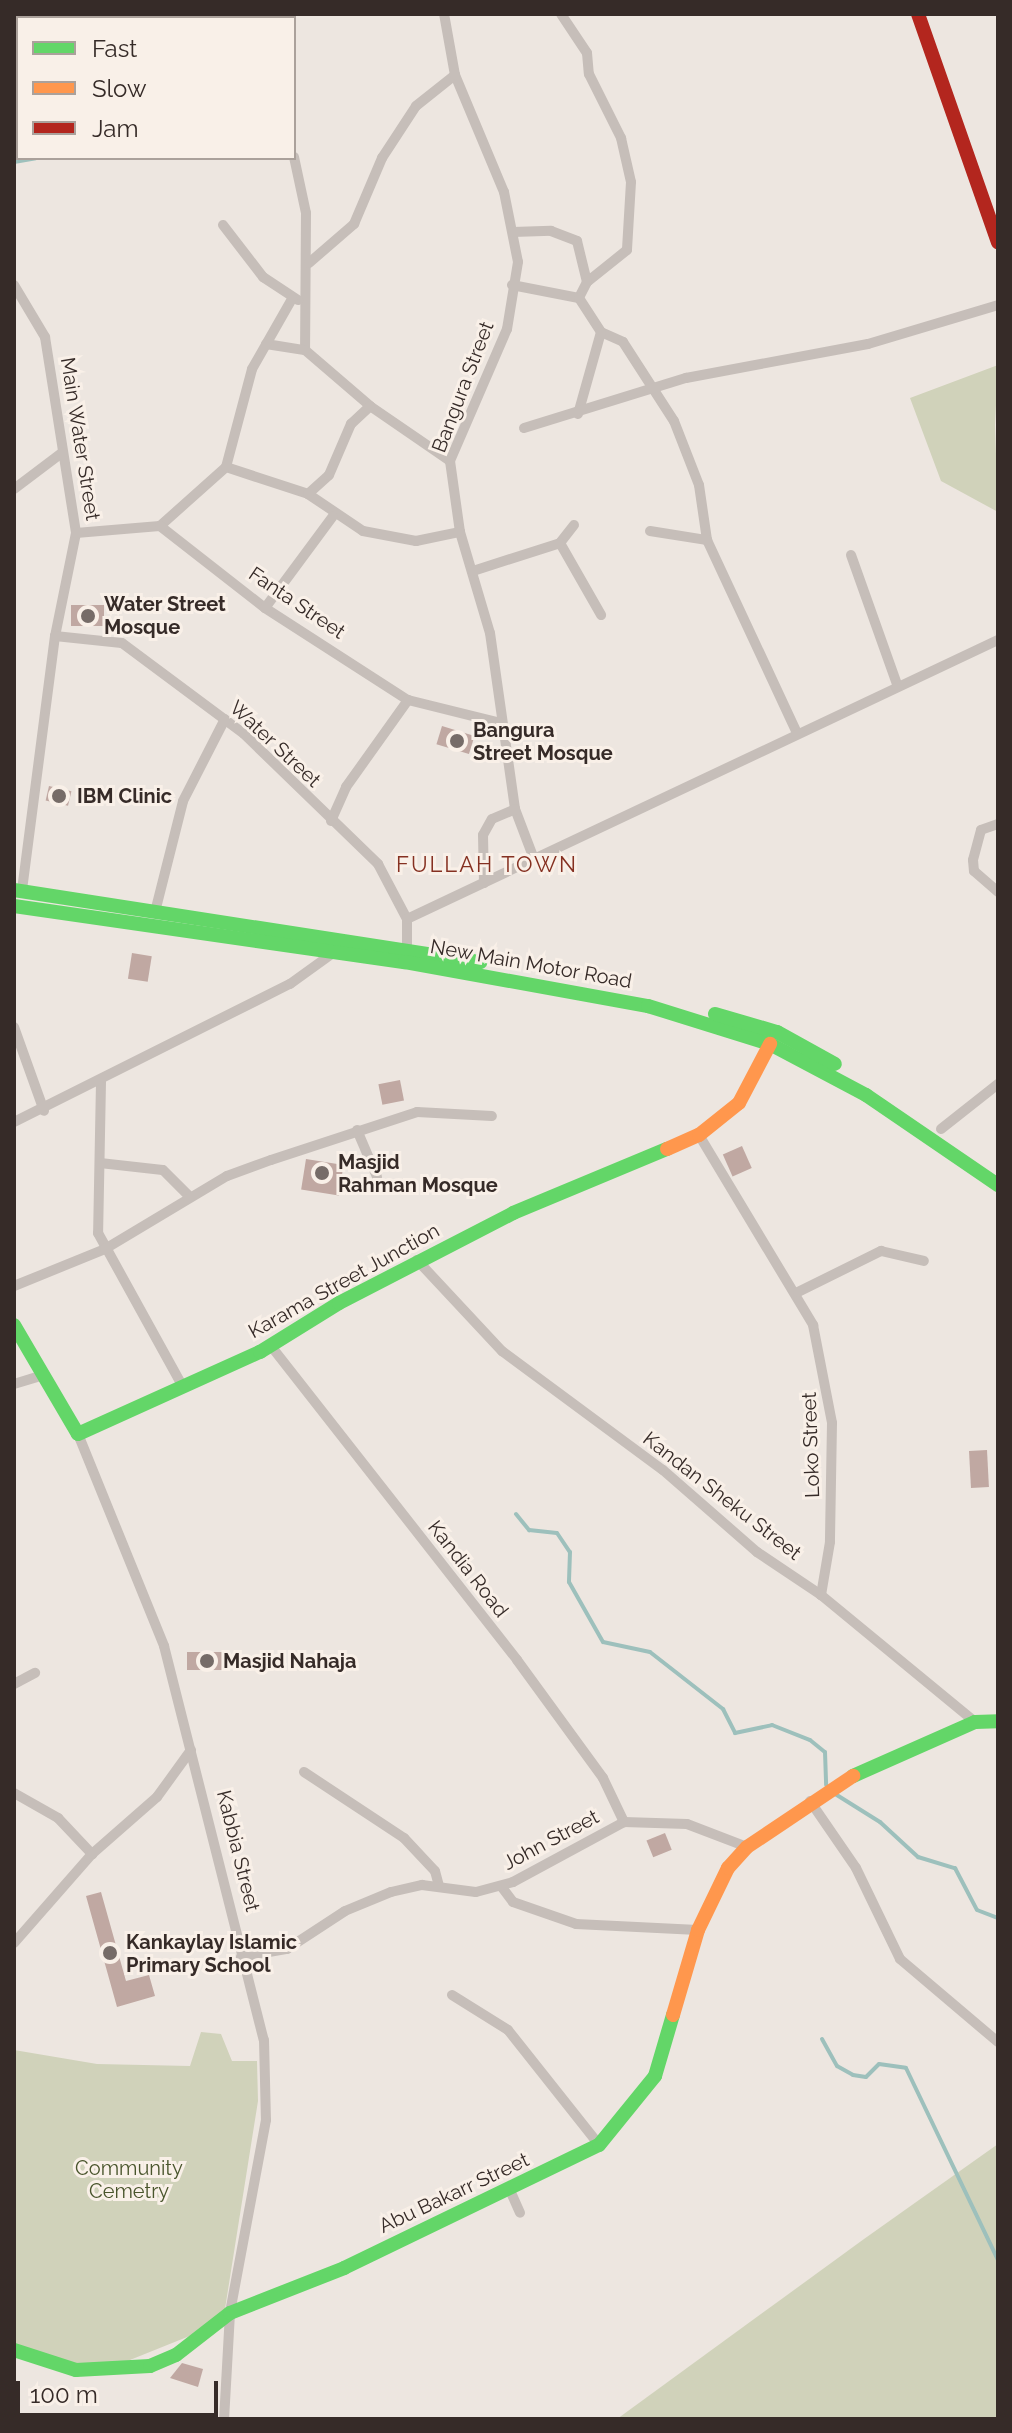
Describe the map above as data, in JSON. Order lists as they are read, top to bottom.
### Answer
{
  "streets": {
    "main road": [
      "New Main Motor Road",
      "Karama Street Junction",
      "Kabbia Street",
      "Abu Bakarr Street"
    ],
    "street": [
      "Bangura Street",
      "Main Water Street",
      "Fanta Street",
      "Water Street",
      "Loko Street",
      "Kandan Sheku Street",
      "Kandia Road",
      "John Street"
    ]
  },
  "crossings": [
    ["Bangura Street", "Fanta Street"],
    ["Main Water Street", "Water Street"],
    ["Main Water Street", "New Main Motor Road"],
    ["Water Street", "New Main Motor Road"],
    ["New Main Motor Road", "Karama Street Junction"],
    ["Karama Street Junction", "Loko Street"],
    ["Karama Street Junction", "Kandan Sheku Street"],
    ["Karama Street Junction", "Kandia Road"],
    ["Karama Street Junction", "Kabbia Street"],
    ["Loko Street", "Kandan Sheku Street"],
    ["Kandan Sheku Street", "Abu Bakarr Street"],
    ["Kandia Road", "John Street"],
    ["John Street", "Kabbia Street"],
    ["John Street", "Abu Bakarr Street"],
    ["Kabbia Street", "Abu Bakarr Street"]
  ],
  "districts": ["FULLAH TOWN"],
  "parks": ["Community Cemetry"],
  "places": [
    "Water Street Mosque",
    "Bangura Street Mosque",
    "IBM Clinic",
    "Masjid Rahman Mosque",
    "Masjid Nahaja",
    "Kankaylay Islamic Primary School"
  ],
  "legend": ["Fast", "Slow", "Jam"],
  "scale_bar": "100 m"
}
